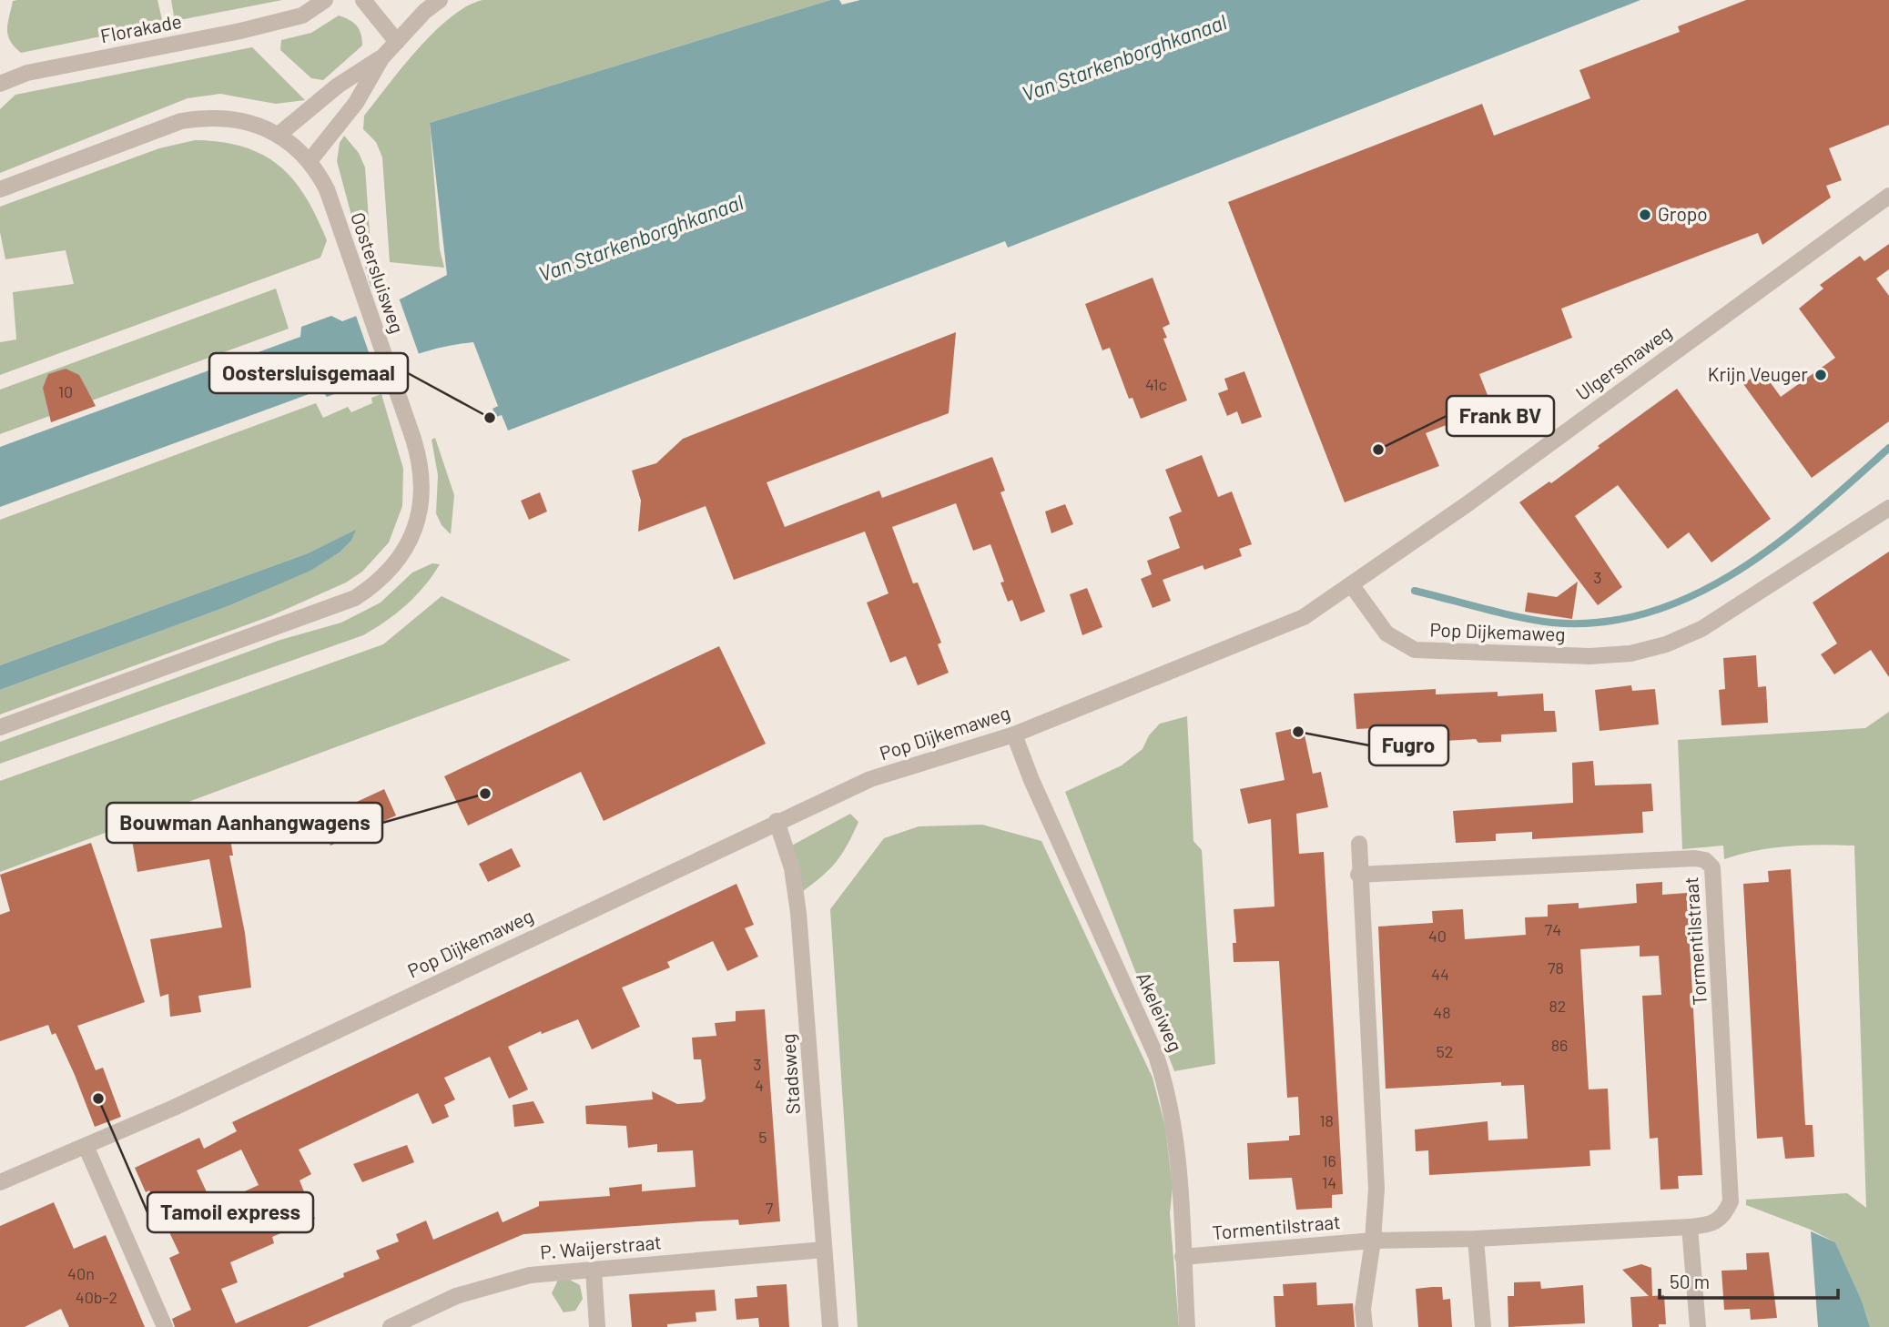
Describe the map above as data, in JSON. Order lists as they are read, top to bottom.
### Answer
{
  "streets": {
    "street": [
      "Florakade",
      "Oostersluisweg",
      "Ulgersmaweg",
      "Pop Dijkemaweg",
      "Tormentilstraat",
      "Akeleiweg",
      "Stadsweg",
      "P. Waijerstraat"
    ]
  },
  "crossings": [
    ["Ulgersmaweg", "Pop Dijkemaweg"],
    ["Pop Dijkemaweg", "Akeleiweg"],
    ["Pop Dijkemaweg", "Stadsweg"],
    ["Tormentilstraat", "Akeleiweg"],
    ["Stadsweg", "P. Waijerstraat"]
  ],
  "water": ["Van Starkenborghkanaal"],
  "places": [
    "Gropo",
    "Krijn Veuger",
    "Oostersluisgemaal",
    "Frank BV",
    "Fugro",
    "Bouwman Aanhangwagens",
    "Tamoil express"
  ],
  "house_numbers": [
    "41c",
    "10",
    "3",
    "74",
    "40",
    "78",
    "44",
    "82",
    "48",
    "86",
    "52",
    "3",
    "4",
    "18",
    "5",
    "16",
    "14",
    "7",
    "40n",
    "40b-2"
  ],
  "scale_bar": "50 m"
}
